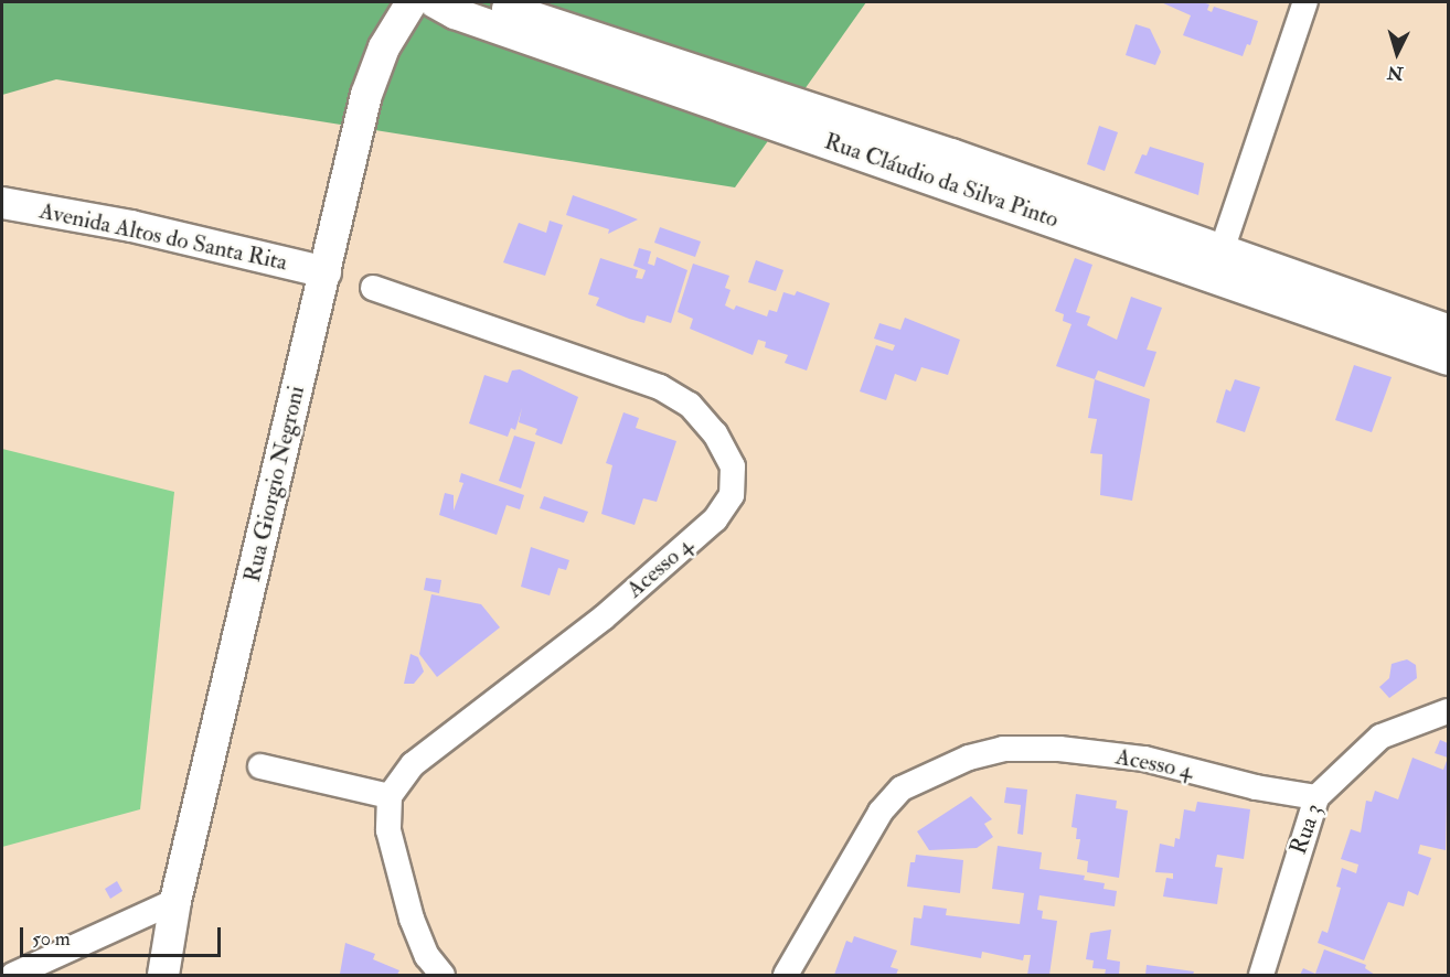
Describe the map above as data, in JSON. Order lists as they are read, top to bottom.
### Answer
{
  "streets": {
    "street": [
      "Rua Cláudio da Silva Pinto",
      "Avenida Altos do Santa Rita",
      "Rua Giorgio Negroni",
      "Acesso 4",
      "Rua 3"
    ]
  },
  "crossings": [
    ["Avenida Altos do Santa Rita", "Rua Giorgio Negroni"],
    ["Acesso 4", "Rua 3"]
  ],
  "scale_bar": "50 m",
  "north": "bottom"
}
